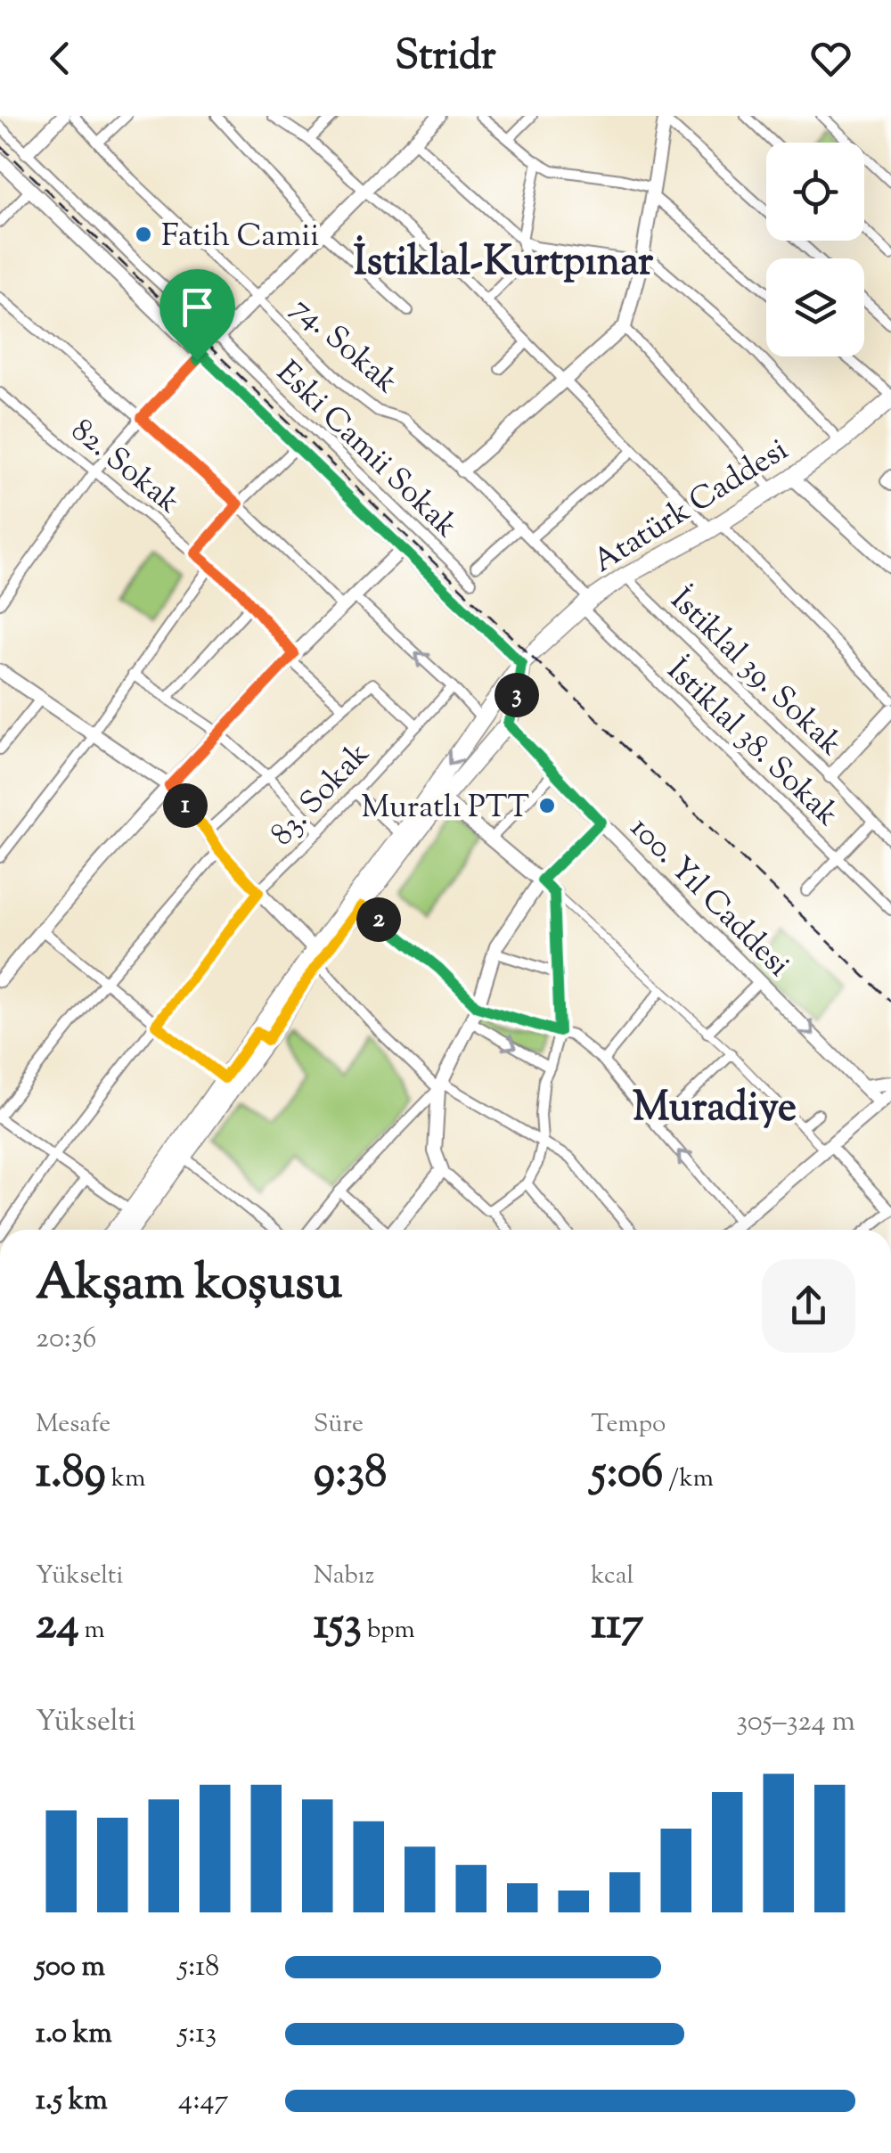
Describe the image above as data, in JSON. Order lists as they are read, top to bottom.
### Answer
{
  "streets": {
    "main road": ["Atatürk Caddesi"],
    "street": [
      "74. Sokak",
      "Eski Camii Sokak",
      "82. Sokak",
      "İstiklal 39. Sokak",
      "İstiklal 38. Sokak",
      "83. Sokak",
      "100. Yıl Caddesi"
    ]
  },
  "crossings": [
    ["74. Sokak", "Atatürk Caddesi"],
    ["74. Sokak", "İstiklal 38. Sokak"],
    ["Atatürk Caddesi", "İstiklal 39. Sokak"],
    ["Atatürk Caddesi", "İstiklal 38. Sokak"]
  ],
  "districts": ["İstiklal-Kurtpınar", "Muradiye"],
  "places": ["Fatih Camii", "Muratlı PTT"],
  "page": {
    "header": "Stridr",
    "pins": ["3", "1", "2"],
    "heading": ["Akşam koşusu", "20:36"],
    "stats": [
      ["Mesafe", "1.89 km"],
      ["Süre", "9:38"],
      ["Tempo", "5:06 /km"],
      ["Yükselti", "24 m"],
      ["Nabız", "153 bpm"],
      ["kcal", "117"]
    ],
    "chart": ["Yükselti", "305–324 m"],
    "list": [
      {
        "name": "500 m",
        "note": "5:18"
      },
      {
        "name": "1.0 km",
        "note": "5:13"
      },
      {
        "name": "1.5 km",
        "note": "4:47"
      }
    ]
  }
}
